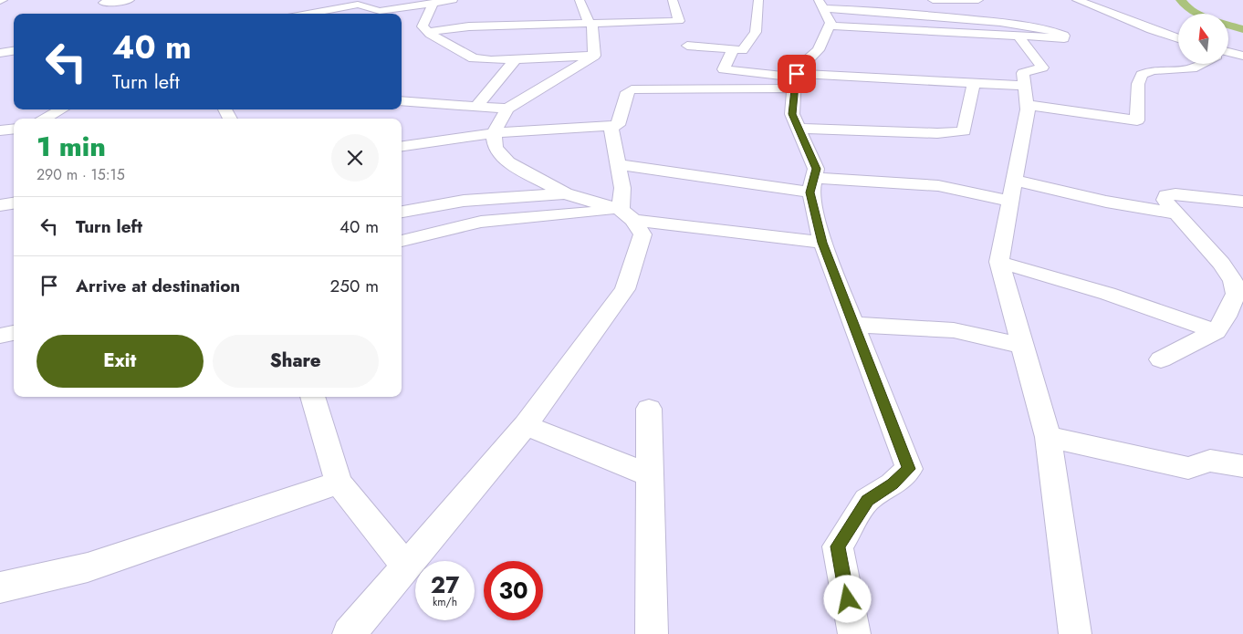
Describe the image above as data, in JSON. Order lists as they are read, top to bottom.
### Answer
{
  "north": "top",
  "page": {
    "turn": ["40 m", "Turn left"],
    "heading": ["1 min", "290 m · 15:15"],
    "list": [
      {
        "name": "Turn left",
        "value": "40 m"
      },
      {
        "name": "Arrive at destination",
        "value": "250 m"
      }
    ],
    "buttons": ["Exit", "Share"],
    "speed": "27 km/h",
    "limit": "30"
  }
}
